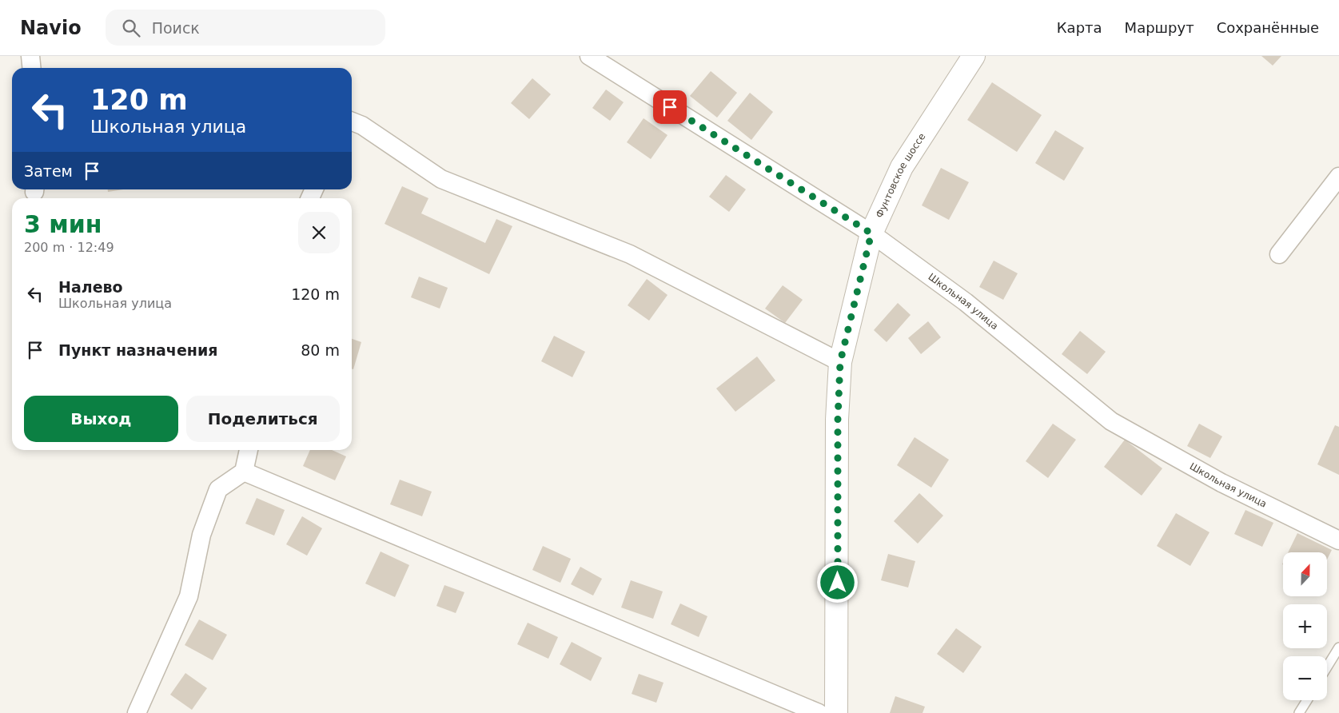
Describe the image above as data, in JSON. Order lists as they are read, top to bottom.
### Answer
{
  "streets": {
    "street": ["Фунтовское шоссе", "Школьная улица"]
  },
  "crossings": [
    ["Фунтовское шоссе", "Школьная улица"]
  ],
  "north": "top",
  "page": {
    "header": "Navio",
    "search": "Поиск",
    "nav": ["Карта", "Маршрут", "Сохранённые"],
    "turn": ["120 m", "Школьная улица"],
    "then": "Затем",
    "heading": ["3 мин", "200 m · 12:49"],
    "list": [
      {
        "name": "Налево",
        "note": "Школьная улица",
        "value": "120 m"
      },
      {
        "name": "Пункт назначения",
        "value": "80 m"
      }
    ],
    "buttons": ["Выход", "Поделиться"],
    "map_buttons": ["+", "−"]
  }
}
